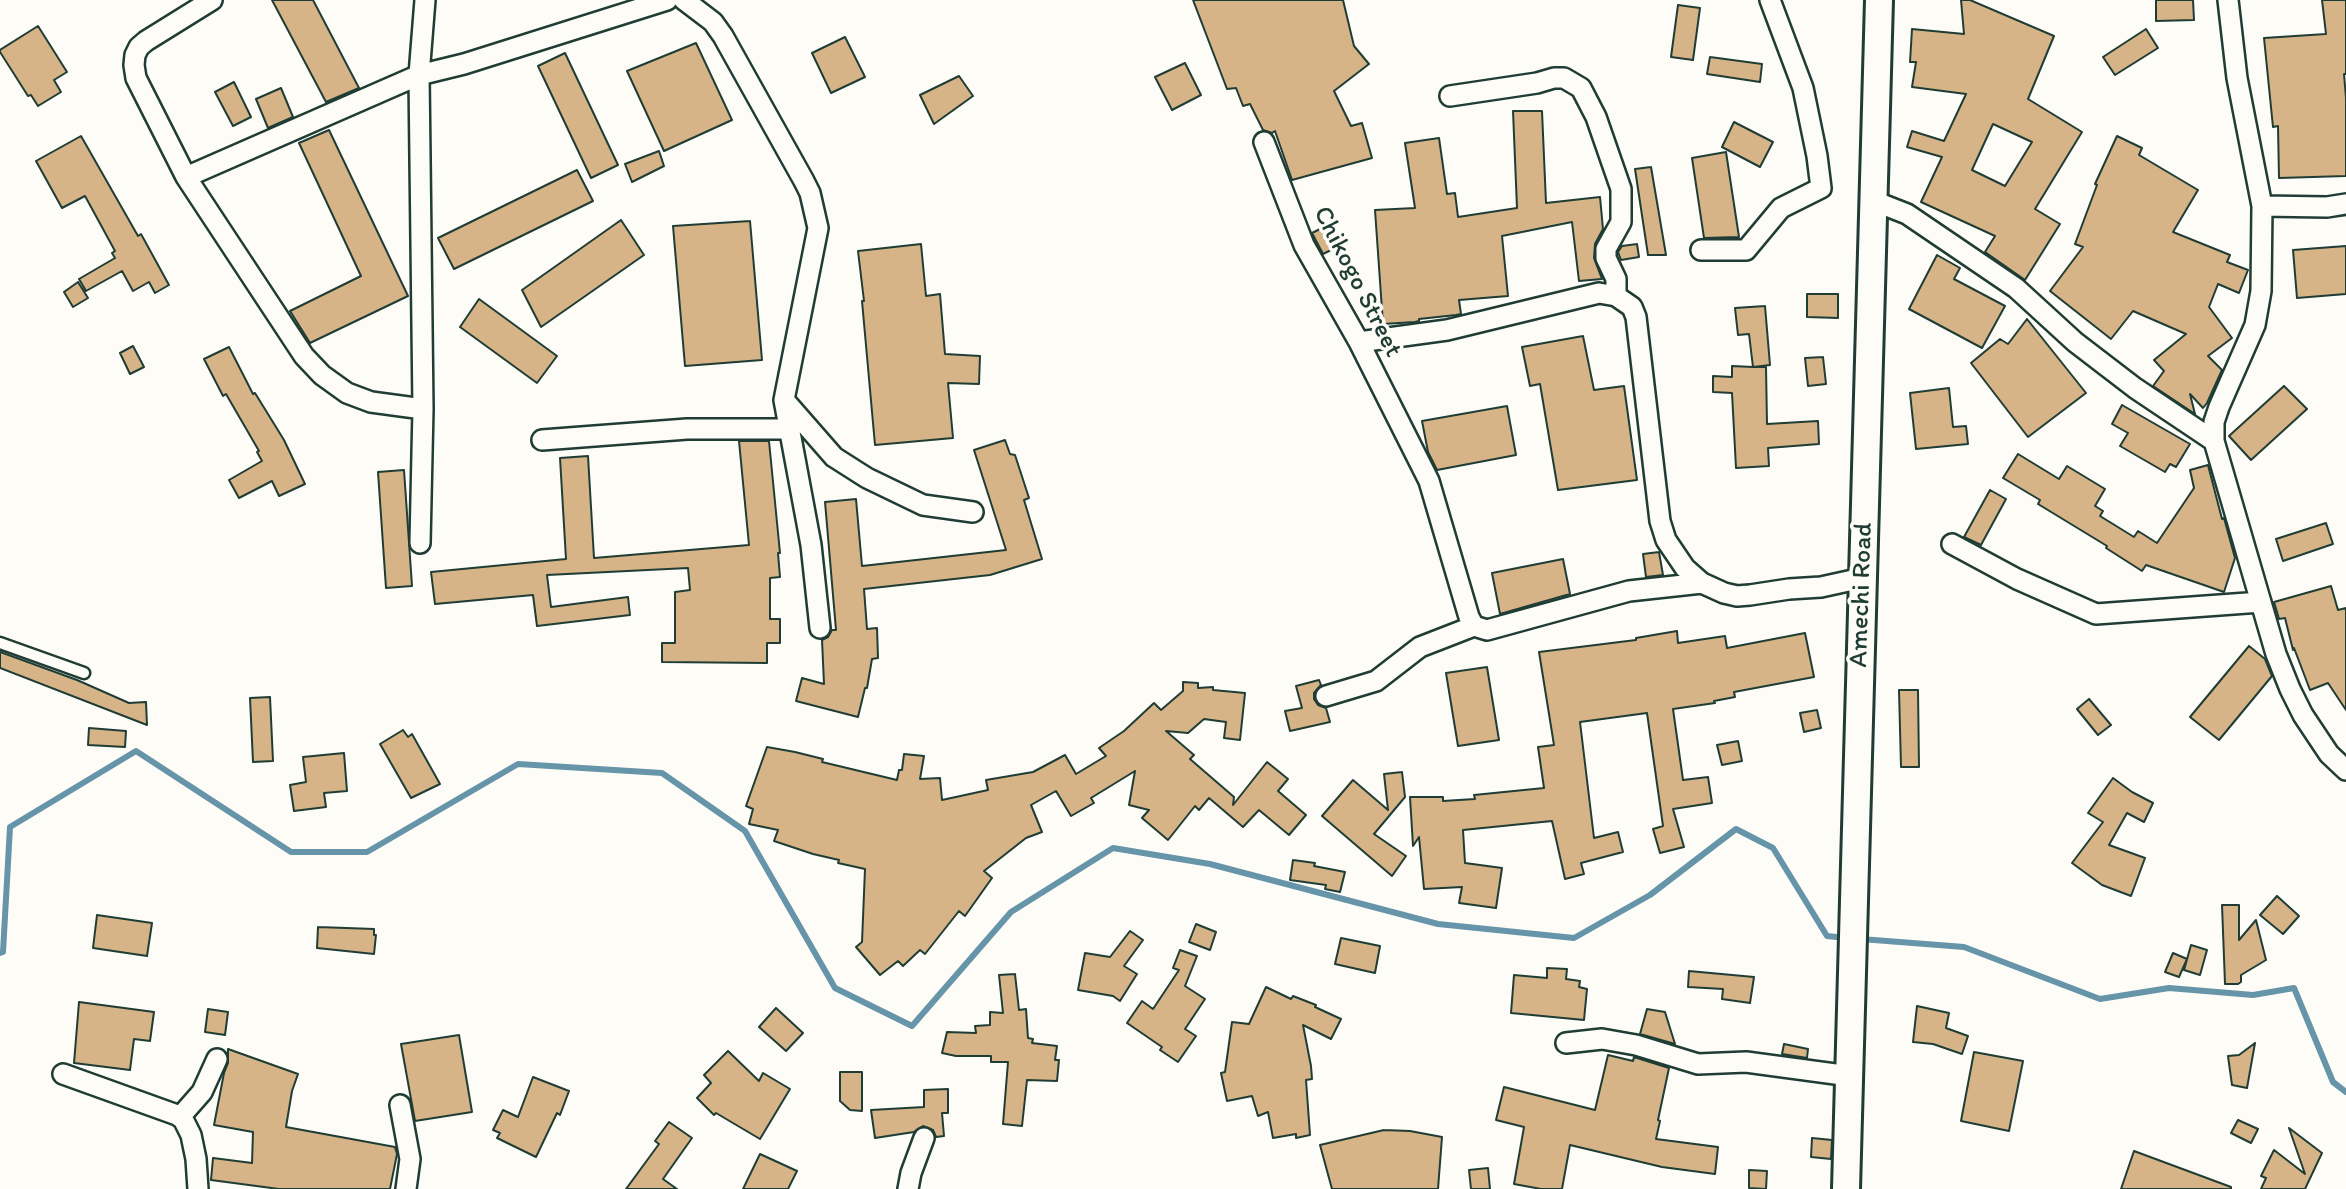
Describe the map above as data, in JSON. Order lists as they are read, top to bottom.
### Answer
{
  "streets": {
    "main road": ["Amechi Road"],
    "street": ["Chikogo Street"]
  }
}
